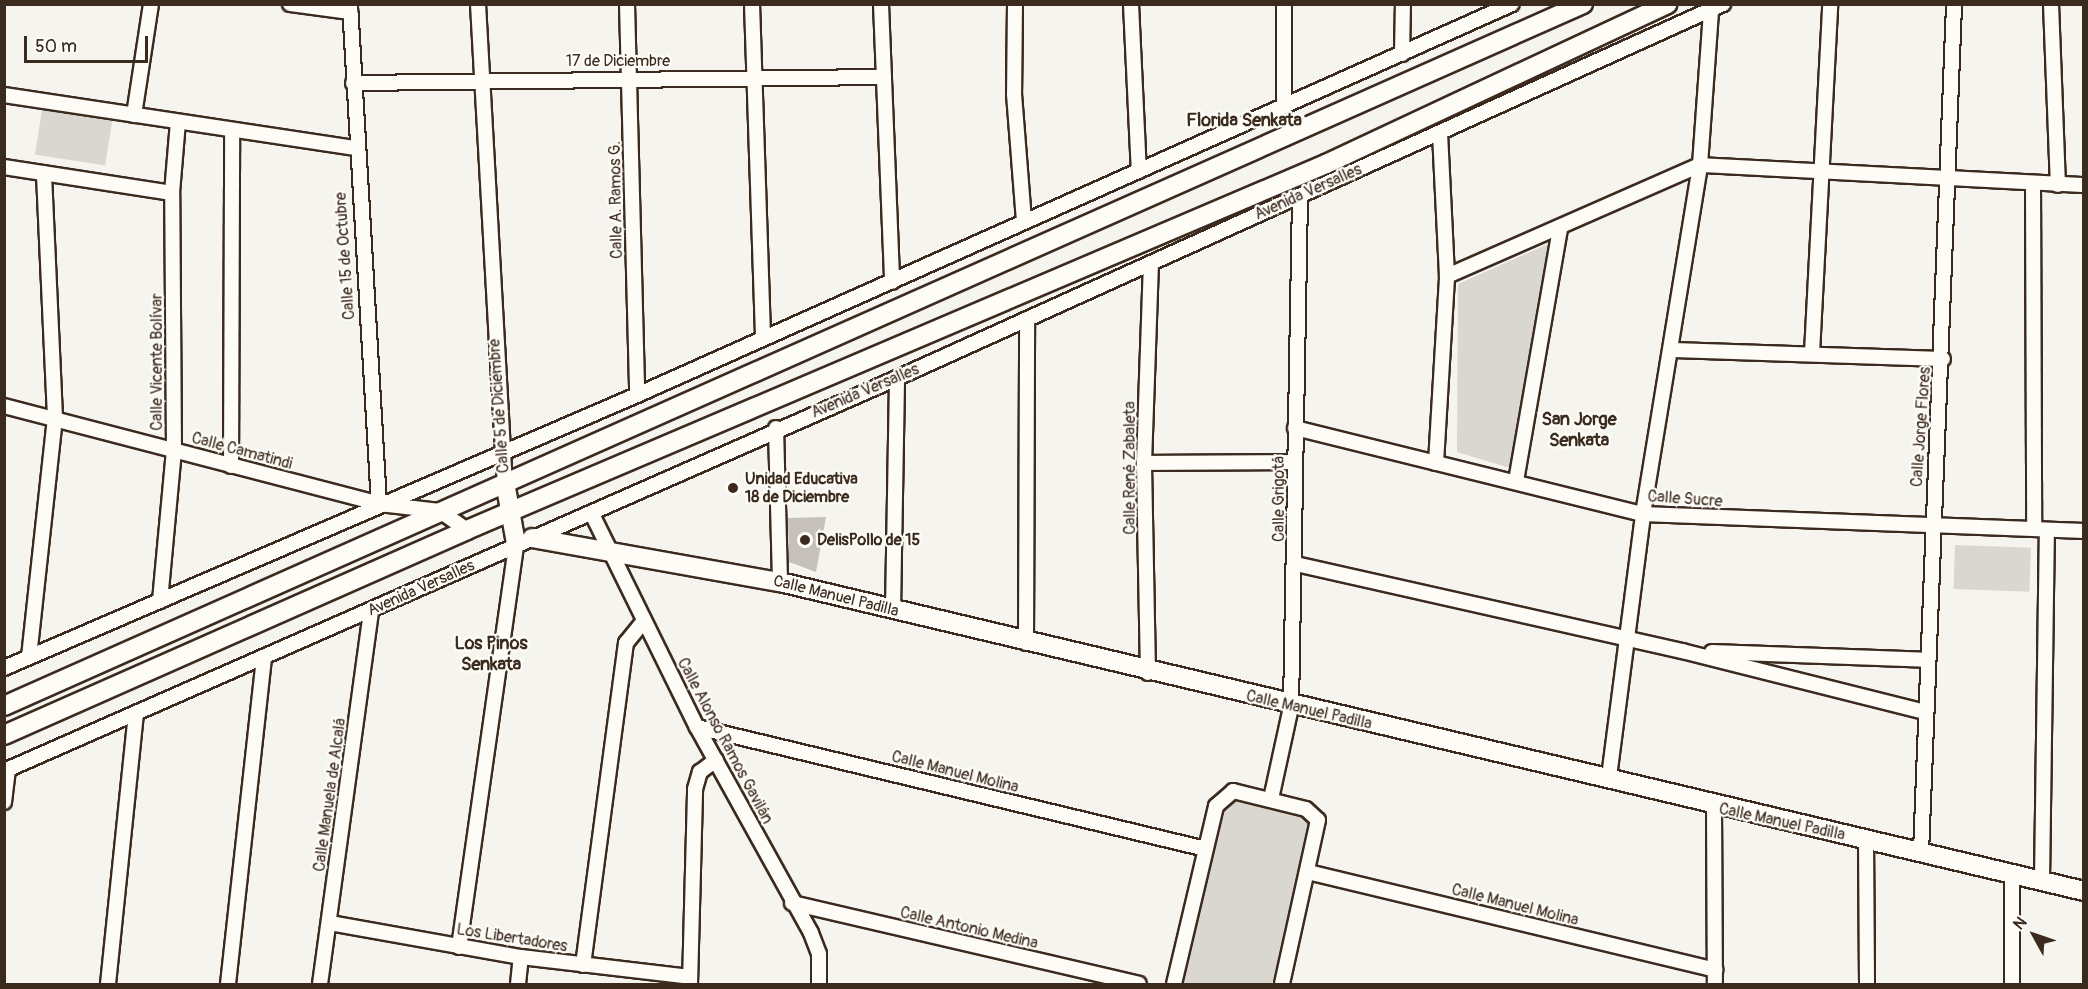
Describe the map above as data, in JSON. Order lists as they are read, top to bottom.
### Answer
{
  "streets": {
    "street": [
      "17 de Diciembre",
      "Avenida Versalles",
      "Calle A. Ramos G.",
      "Calle 15 de Octubre",
      "Calle Vicente Bolívar",
      "Calle 5 de Diciembre",
      "Calle Jorge Flores",
      "Calle Camatindi",
      "Calle René Zabaleta",
      "Calle Grigotá",
      "Calle Sucre",
      "Calle Manuel Padilla",
      "Calle Alonso Ramos Gavilán",
      "Calle Manuel Molina",
      "Calle Manuela de Alcalá",
      "Calle Antonio Medina",
      "Los Libertadores"
    ]
  },
  "crossings": [
    ["17 de Diciembre", "Calle A. Ramos G."],
    ["17 de Diciembre", "Calle 15 de Octubre"],
    ["17 de Diciembre", "Calle 5 de Diciembre"],
    ["Avenida Versalles", "Calle 5 de Diciembre"],
    ["Avenida Versalles", "Calle Camatindi"],
    ["Avenida Versalles", "Calle René Zabaleta"],
    ["Avenida Versalles", "Calle Grigotá"],
    ["Avenida Versalles", "Calle Manuel Padilla"],
    ["Avenida Versalles", "Calle Alonso Ramos Gavilán"],
    ["Avenida Versalles", "Calle Manuela de Alcalá"],
    ["Calle 15 de Octubre", "Calle Camatindi"],
    ["Calle Vicente Bolívar", "Calle Camatindi"],
    ["Calle 5 de Diciembre", "Calle Manuel Padilla"],
    ["Calle 5 de Diciembre", "Los Libertadores"],
    ["Calle Jorge Flores", "Calle Sucre"],
    ["Calle Jorge Flores", "Calle Manuel Padilla"],
    ["Calle René Zabaleta", "Calle Manuel Padilla"],
    ["Calle Grigotá", "Calle Sucre"],
    ["Calle Grigotá", "Calle Manuel Padilla"],
    ["Calle Manuel Padilla", "Calle Alonso Ramos Gavilán"],
    ["Calle Alonso Ramos Gavilán", "Calle Manuel Molina"],
    ["Calle Alonso Ramos Gavilán", "Calle Antonio Medina"],
    ["Calle Manuela de Alcalá", "Los Libertadores"]
  ],
  "districts": ["Florida Senkata", "San Jorge Senkata", "Los Pinos Senkata"],
  "places": ["Unidad Educativa 18 de Diciembre", "DelisPollo de 15"],
  "scale_bar": "50 m",
  "north": "top left"
}
